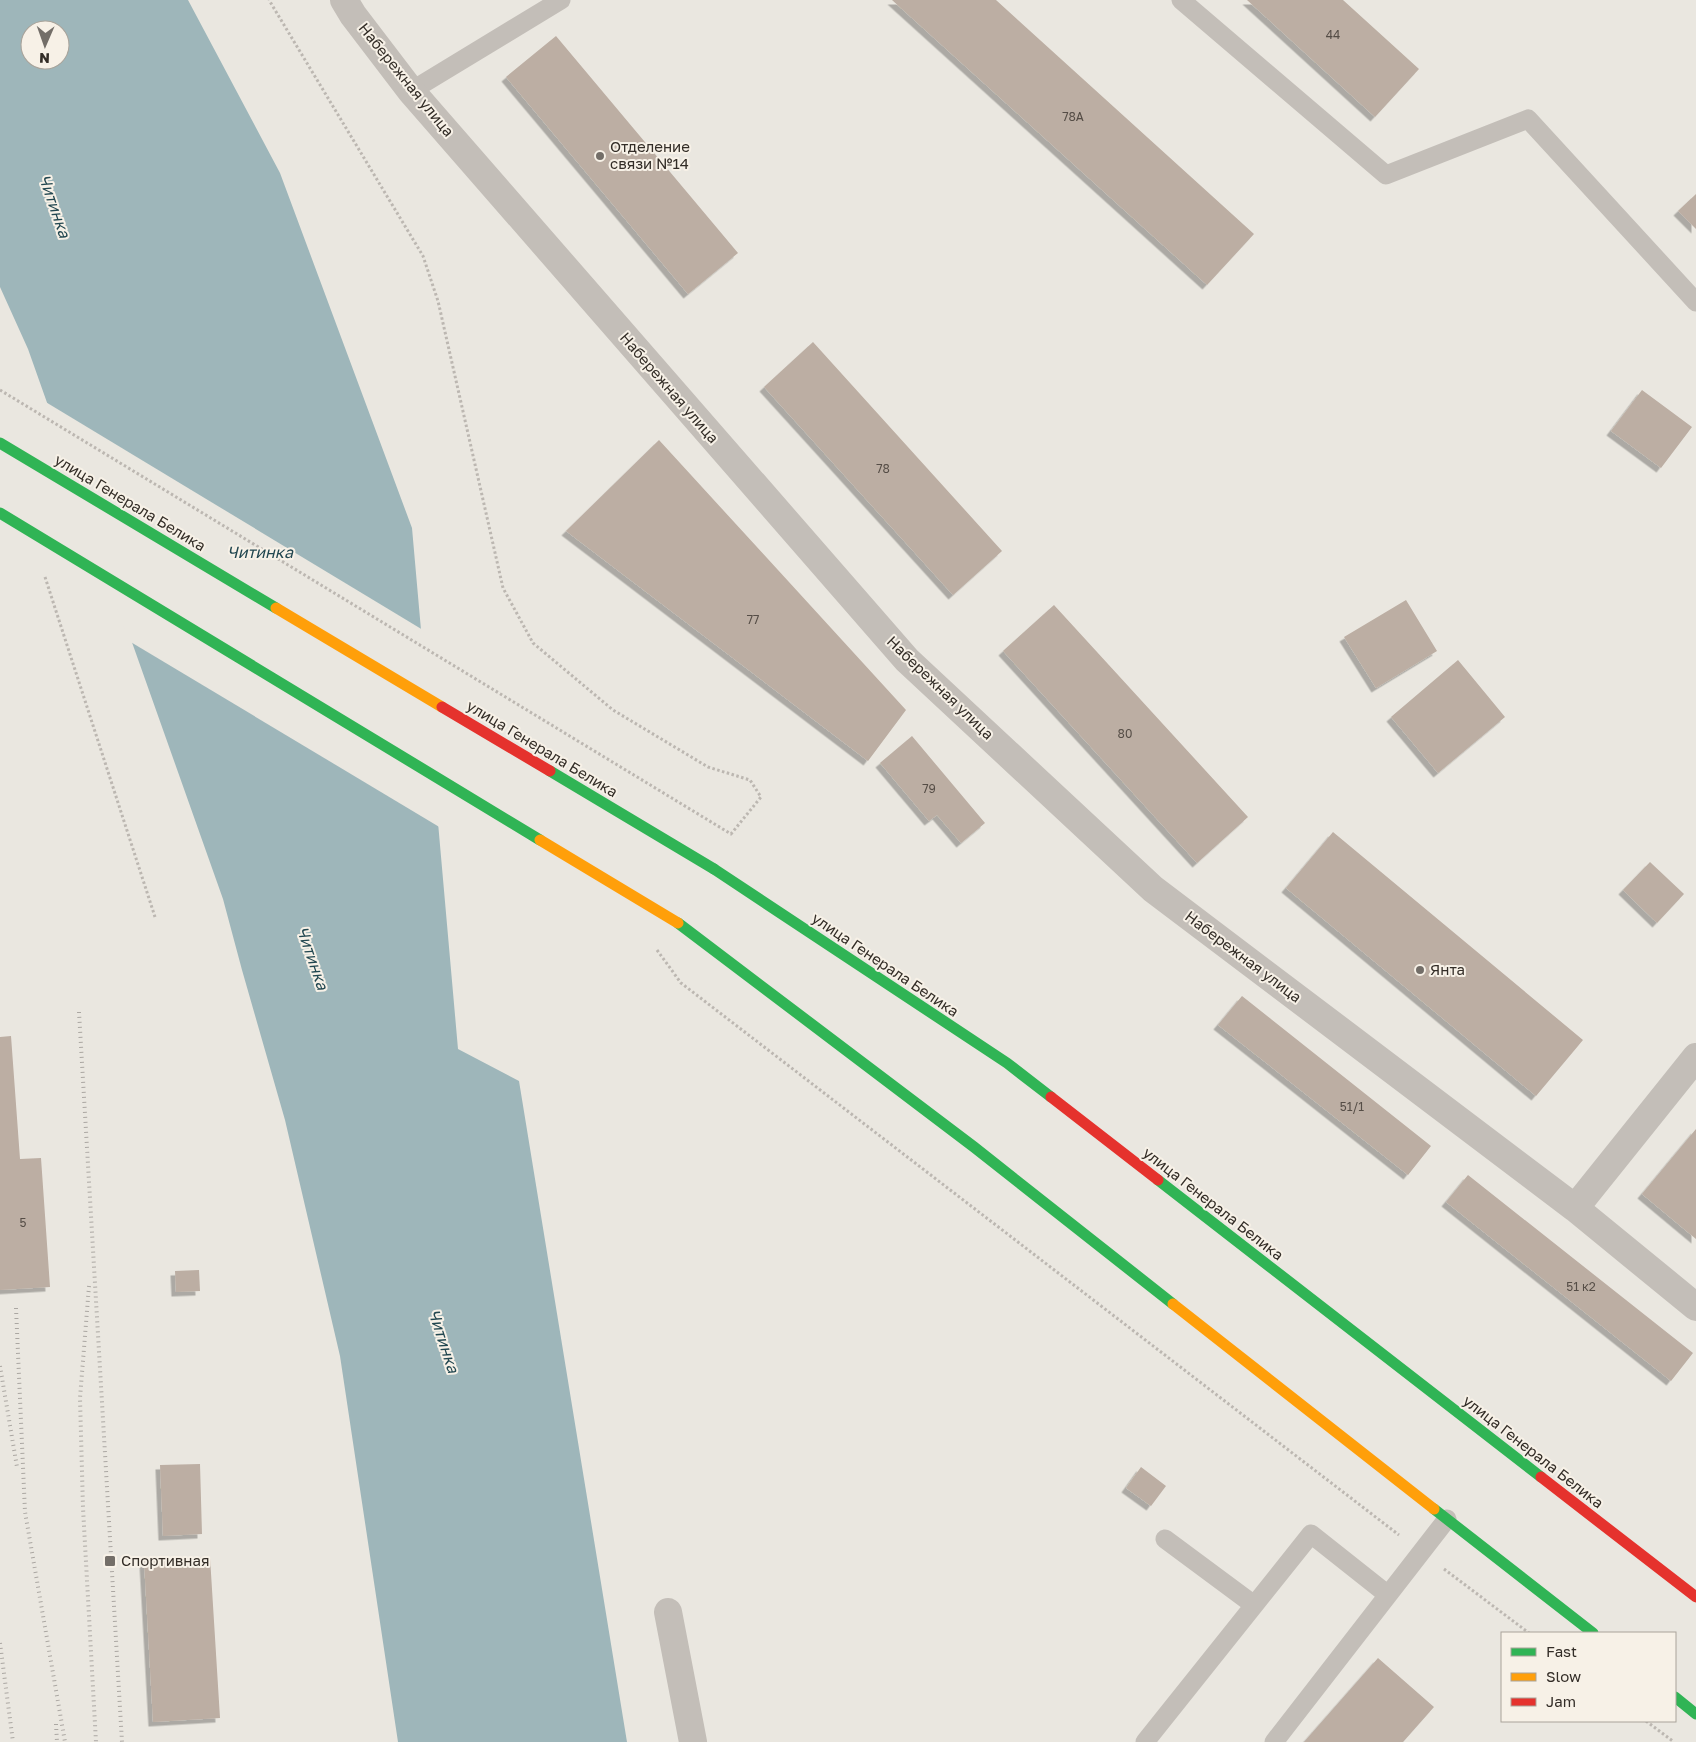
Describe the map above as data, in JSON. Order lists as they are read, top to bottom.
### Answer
{
  "streets": {
    "main road": ["улица Генерала Белика"],
    "street": ["Набережная улица"]
  },
  "water": ["Читинка"],
  "places": {
    "other": ["Отделение связи №14", "Янта"],
    "transit": ["Спортивная"]
  },
  "house_numbers": [
    "44",
    "78А",
    "78",
    "77",
    "80",
    "79",
    "51/1",
    "5",
    "51 к2"
  ],
  "legend": ["Fast", "Slow", "Jam"],
  "north": "bottom"
}
